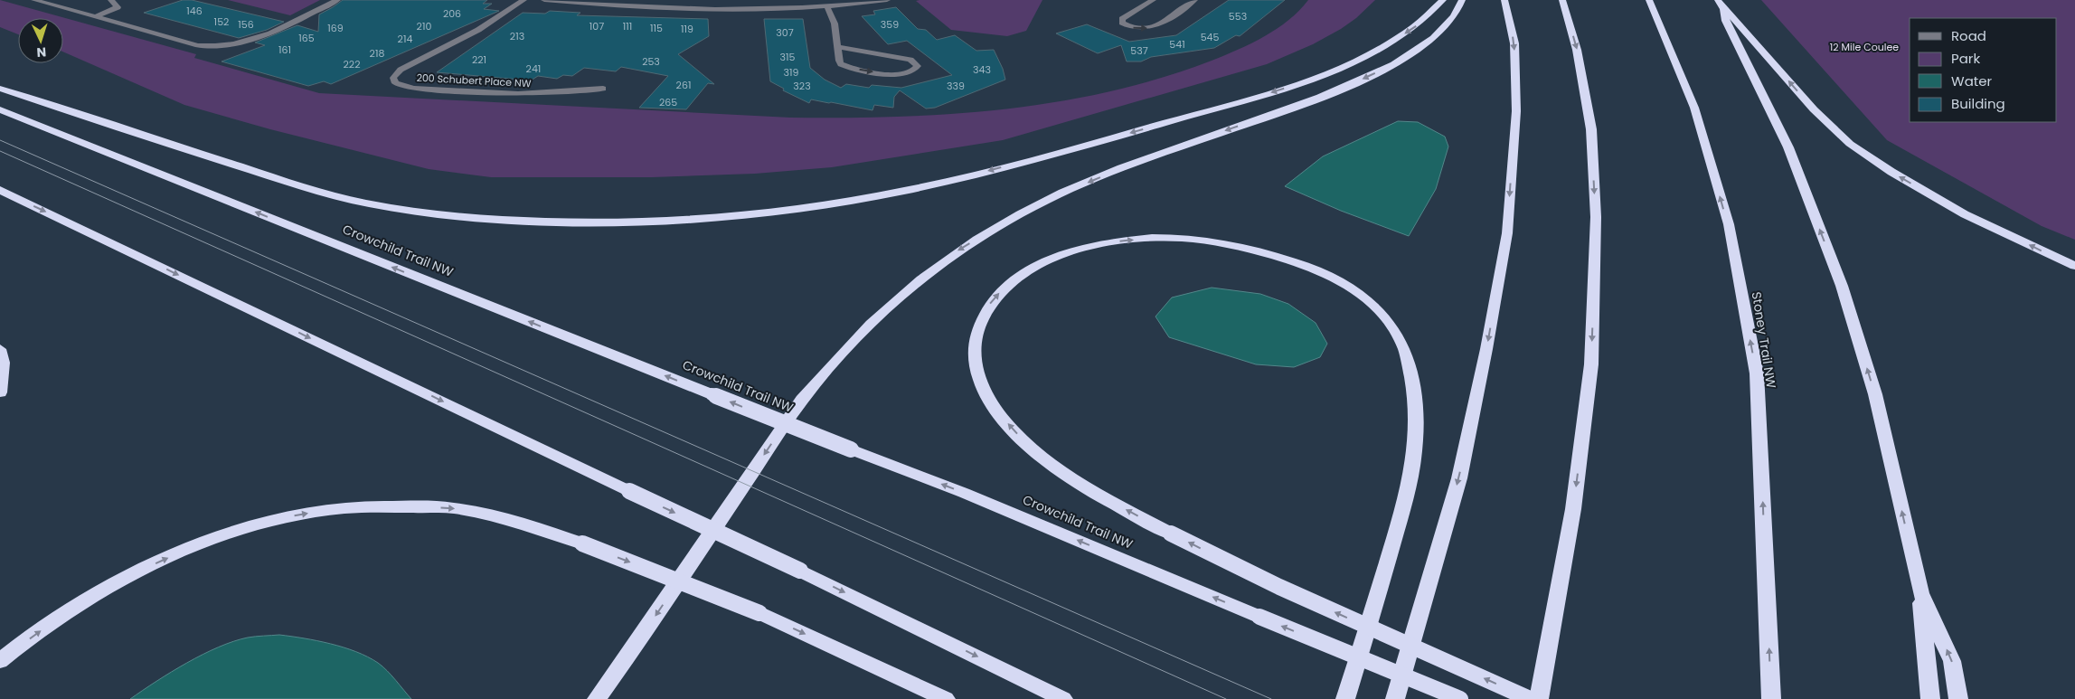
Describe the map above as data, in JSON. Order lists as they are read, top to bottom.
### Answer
{
  "streets": {
    "highway": ["Crowchild Trail NW", "Stoney Trail NW"],
    "street": ["200 Schubert Place NW"]
  },
  "parks": ["12 Mile Coulee"],
  "house_numbers": [
    "146",
    "206",
    "553",
    "152",
    "156",
    "359",
    "210",
    "107",
    "111",
    "169",
    "115",
    "119",
    "307",
    "213",
    "545",
    "165",
    "214",
    "541",
    "161",
    "537",
    "218",
    "315",
    "221",
    "253",
    "222",
    "241",
    "343",
    "319",
    "261",
    "323",
    "339",
    "265"
  ],
  "legend": [
    "Road",
    "Park",
    "Water",
    "Building"
  ],
  "north": "bottom"
}
